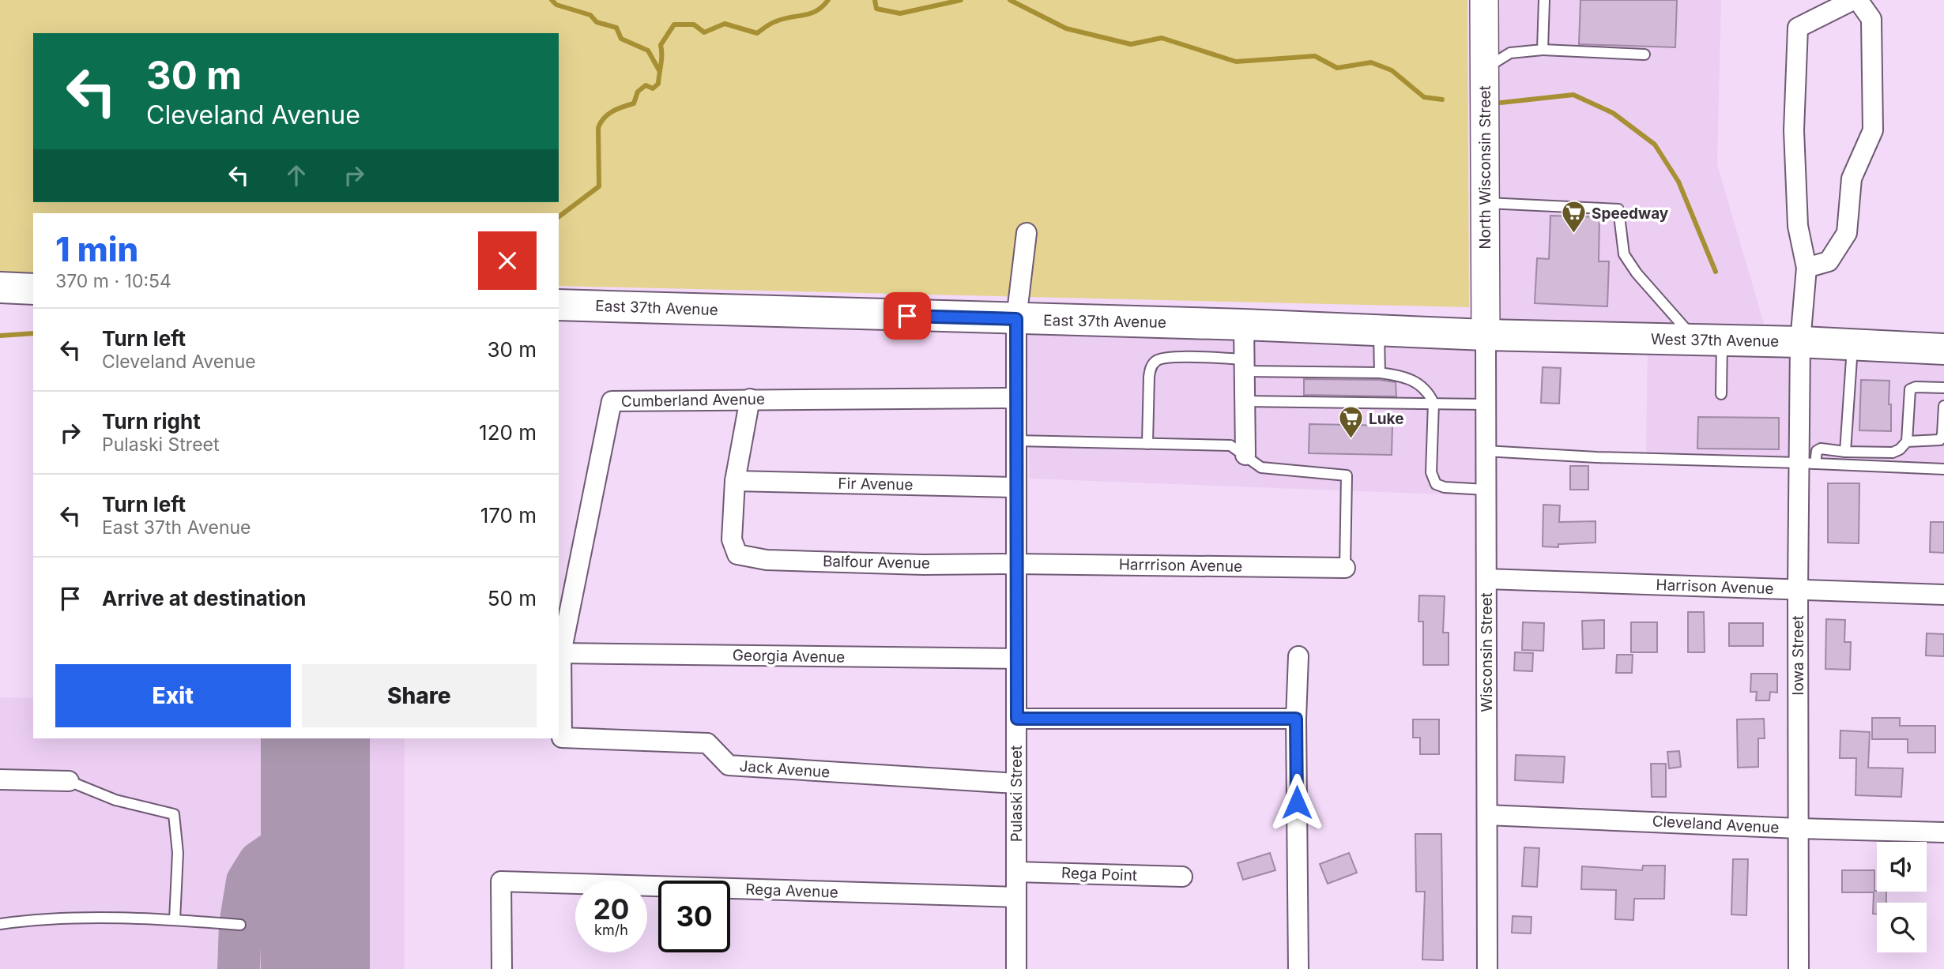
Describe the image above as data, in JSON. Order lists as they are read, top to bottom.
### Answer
{
  "streets": {
    "main road": ["East 37th Avenue", "West 37th Avenue"],
    "street": [
      "North Wisconsin Street",
      "Cumberland Avenue",
      "Fir Avenue",
      "Balfour Avenue",
      "Harrrison Avenue",
      "Harrison Avenue",
      "Wisconsin Street",
      "Iowa Street",
      "Georgia Avenue",
      "Jack Avenue",
      "Pulaski Street",
      "Cleveland Avenue",
      "Rega Point",
      "Rega Avenue"
    ]
  },
  "crossings": [
    ["North Wisconsin Street", "East 37th Avenue"],
    ["North Wisconsin Street", "West 37th Avenue"],
    ["North Wisconsin Street", "Wisconsin Street"],
    ["East 37th Avenue", "West 37th Avenue"],
    ["East 37th Avenue", "Wisconsin Street"],
    ["East 37th Avenue", "Pulaski Street"],
    ["West 37th Avenue", "Wisconsin Street"],
    ["West 37th Avenue", "Iowa Street"],
    ["Cumberland Avenue", "Georgia Avenue"],
    ["Cumberland Avenue", "Jack Avenue"],
    ["Cumberland Avenue", "Pulaski Street"],
    ["Fir Avenue", "Balfour Avenue"],
    ["Fir Avenue", "Pulaski Street"],
    ["Balfour Avenue", "Harrrison Avenue"],
    ["Balfour Avenue", "Pulaski Street"],
    ["Harrrison Avenue", "Pulaski Street"],
    ["Harrison Avenue", "Wisconsin Street"],
    ["Harrison Avenue", "Iowa Street"],
    ["Wisconsin Street", "Cleveland Avenue"],
    ["Iowa Street", "Cleveland Avenue"],
    ["Georgia Avenue", "Pulaski Street"],
    ["Jack Avenue", "Pulaski Street"],
    ["Pulaski Street", "Rega Point"],
    ["Pulaski Street", "Rega Avenue"]
  ],
  "places": {
    "supermarket": ["Speedway", "Luke"]
  },
  "page": {
    "turn": ["30 m", "Cleveland Avenue"],
    "heading": ["1 min", "370 m · 10:54"],
    "list": [
      {
        "name": "Turn left",
        "note": "Cleveland Avenue",
        "value": "30 m"
      },
      {
        "name": "Turn right",
        "note": "Pulaski Street",
        "value": "120 m"
      },
      {
        "name": "Turn left",
        "note": "East 37th Avenue",
        "value": "170 m"
      },
      {
        "name": "Arrive at destination",
        "value": "50 m"
      }
    ],
    "buttons": ["Exit", "Share"],
    "speed": "20 km/h",
    "limit": "30"
  }
}
